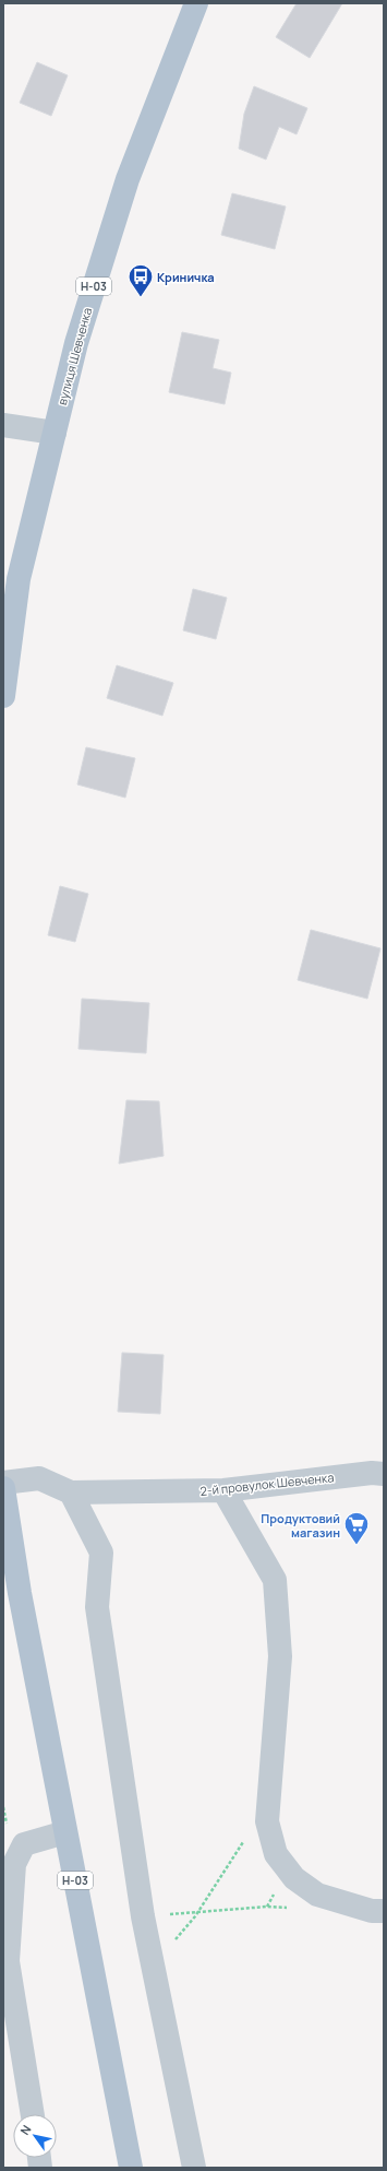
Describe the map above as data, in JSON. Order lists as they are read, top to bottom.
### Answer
{
  "streets": {
    "main road": ["Н-03", "вулиця Шевченка"],
    "street": ["2-й провулок Шевченка"]
  },
  "places": {
    "bus stop": ["Криничка"],
    "supermarket": ["Продуктовий магазин"]
  },
  "north": "top left"
}
